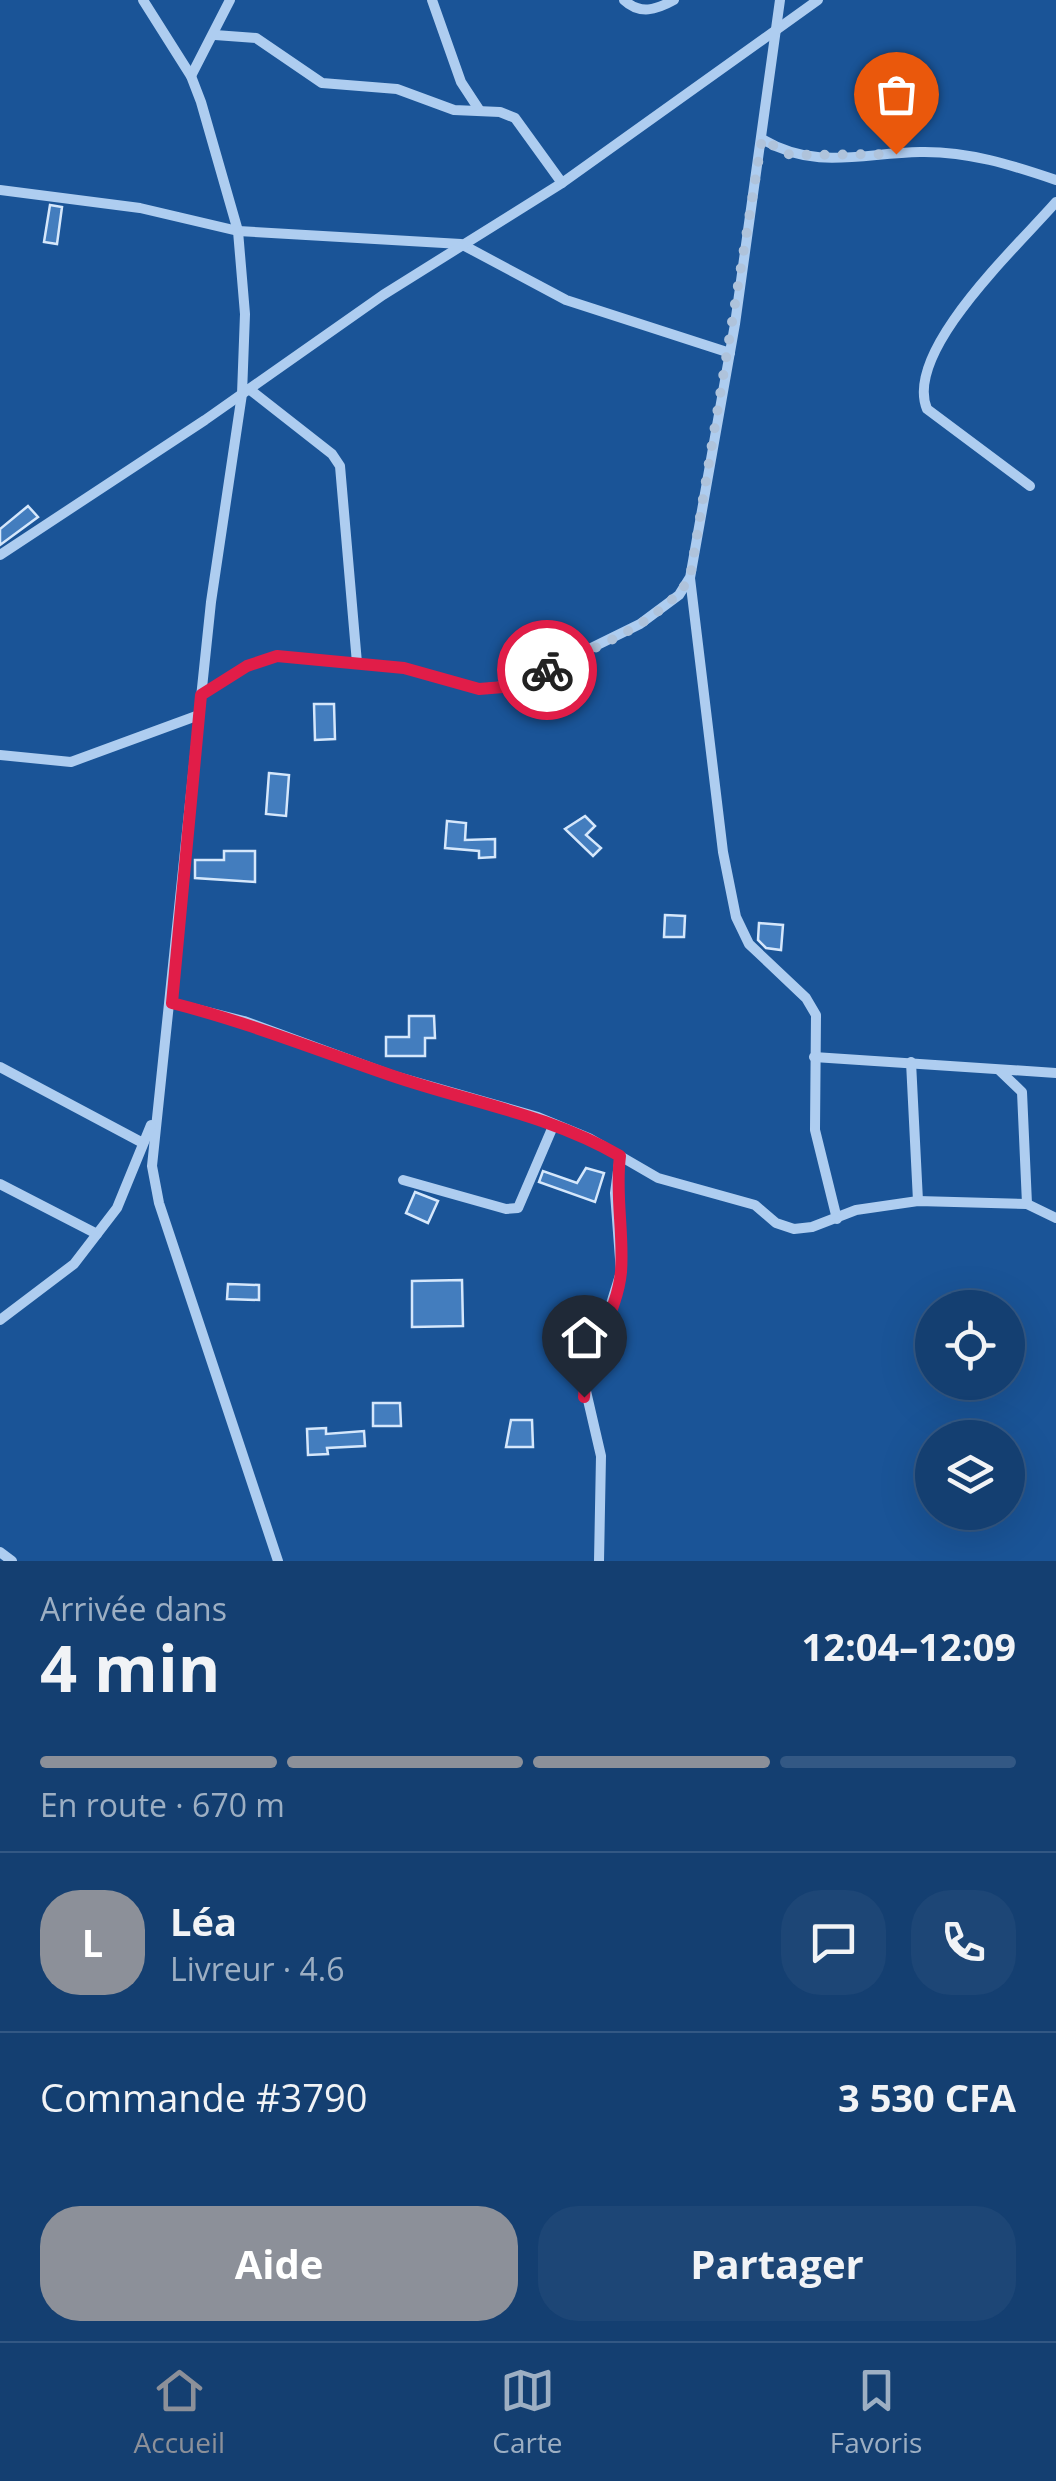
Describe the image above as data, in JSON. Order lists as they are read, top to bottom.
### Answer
{
  "page": {
    "heading": ["4 min", "Arrivée dans", "12:04–12:09"],
    "panel": [
      "Léa",
      "Livreur · 4.6",
      "Commande #3790",
      "3 530 CFA"
    ],
    "bar": "En route · 670 m",
    "round": "L",
    "buttons": ["Aide", "Partager"],
    "tabs": ["Accueil", "Carte", "Favoris"]
  }
}
